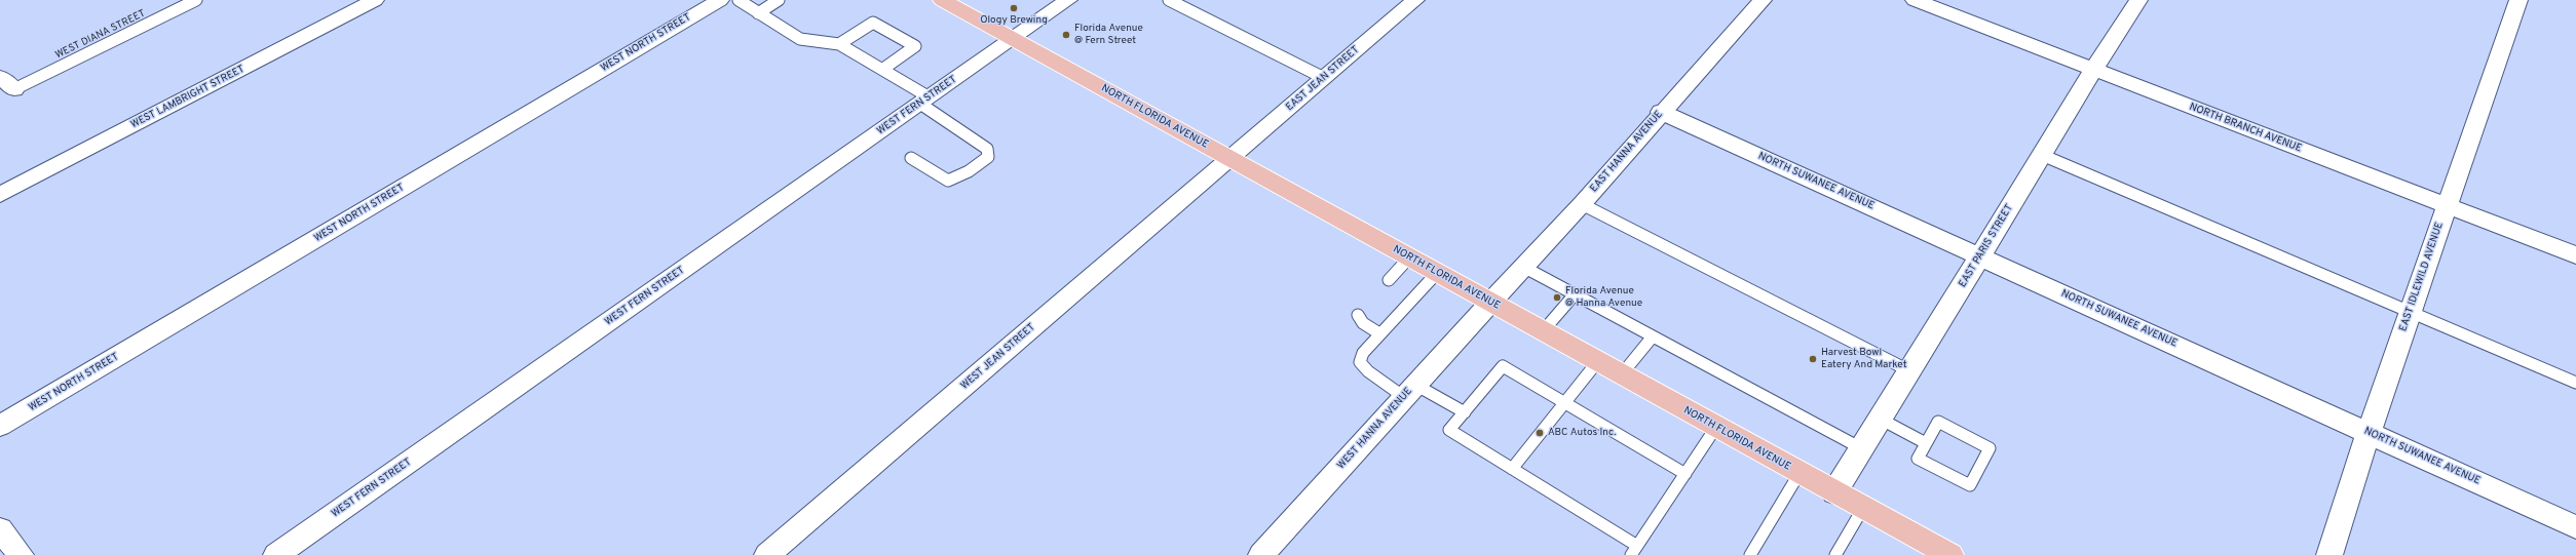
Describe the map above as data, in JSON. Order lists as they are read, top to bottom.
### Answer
{
  "streets": {
    "main road": ["NORTH FLORIDA AVENUE"],
    "street": [
      "WEST NORTH STREET",
      "EAST JEAN STREET",
      "WEST LAMBRIGHT STREET",
      "WEST FERN STREET",
      "NORTH BRANCH AVENUE",
      "EAST HANNA AVENUE",
      "NORTH SUWANEE AVENUE",
      "EAST PARIS STREET",
      "EAST IDLEWILD AVENUE",
      "WEST JEAN STREET",
      "WEST HANNA AVENUE"
    ],
    "lane": ["WEST DIANA STREET"]
  },
  "crossings": [
    ["EAST JEAN STREET", "NORTH FLORIDA AVENUE"],
    ["EAST JEAN STREET", "WEST JEAN STREET"],
    ["WEST FERN STREET", "NORTH FLORIDA AVENUE"],
    ["NORTH FLORIDA AVENUE", "EAST HANNA AVENUE"],
    ["NORTH FLORIDA AVENUE", "EAST PARIS STREET"],
    ["NORTH FLORIDA AVENUE", "WEST JEAN STREET"],
    ["NORTH FLORIDA AVENUE", "WEST HANNA AVENUE"],
    ["NORTH BRANCH AVENUE", "EAST PARIS STREET"],
    ["NORTH BRANCH AVENUE", "EAST IDLEWILD AVENUE"],
    ["EAST HANNA AVENUE", "NORTH SUWANEE AVENUE"],
    ["EAST HANNA AVENUE", "WEST HANNA AVENUE"],
    ["NORTH SUWANEE AVENUE", "EAST PARIS STREET"],
    ["NORTH SUWANEE AVENUE", "EAST IDLEWILD AVENUE"]
  ],
  "places": [
    "Ology Brewing",
    "Florida Avenue @ Fern Street",
    "Florida Avenue @ Hanna Avenue",
    "Harvest Bowl Eatery And Market",
    "ABC Autos Inc."
  ]
}
